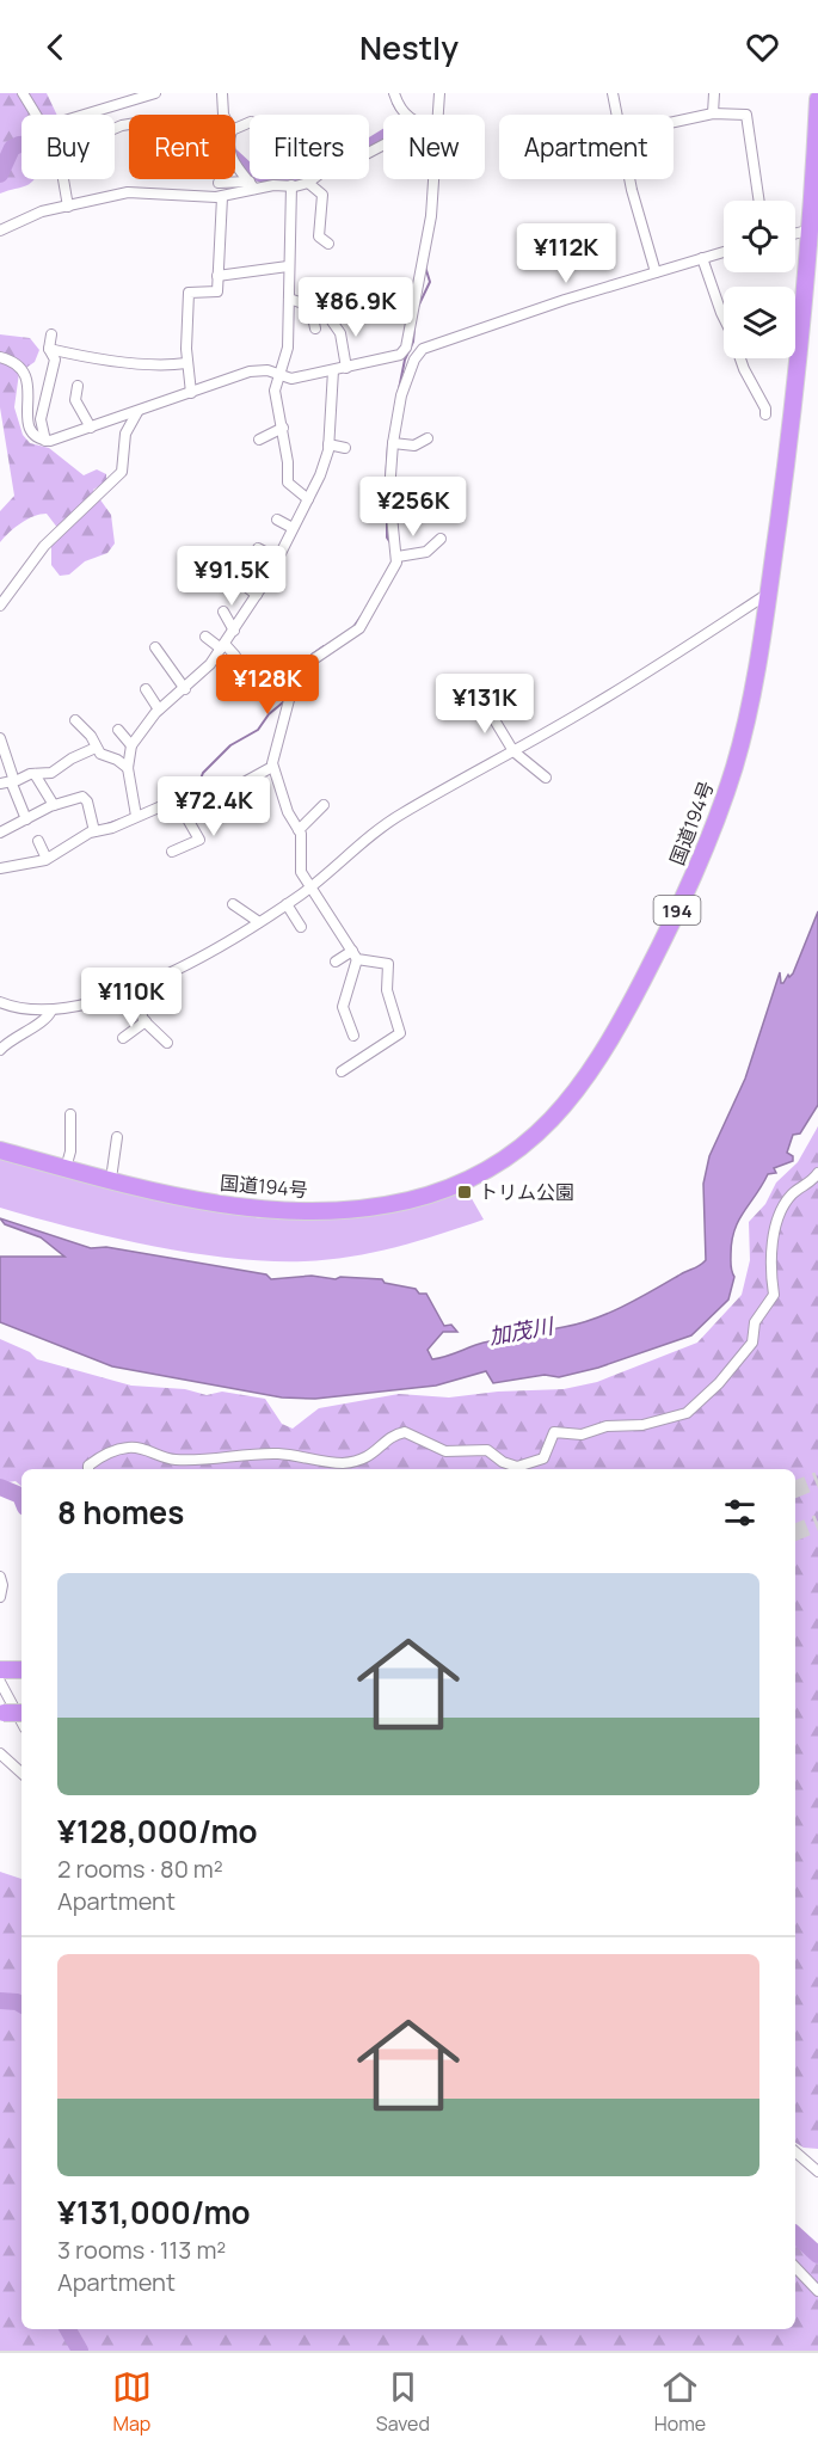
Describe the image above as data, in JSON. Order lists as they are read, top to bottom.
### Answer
{
  "streets": {
    "highway": ["国道194号", "194"]
  },
  "water": ["加茂川"],
  "places": {
    "transit": ["トリム公園"]
  },
  "page": {
    "header": "Nestly",
    "chip": [
      "Buy",
      "Rent",
      "Filters",
      "New",
      "Apartment"
    ],
    "price": [
      "¥112K",
      "¥86.9K",
      "¥256K",
      "¥91.5K",
      "¥128K",
      "¥131K",
      "¥72.4K",
      "¥110K"
    ],
    "heading": "8 homes",
    "list": [
      {
        "name": "¥128,000/mo",
        "note": "2 rooms · 80 m² · Apartment"
      },
      {
        "name": "¥131,000/mo",
        "note": "3 rooms · 113 m² · Apartment"
      }
    ],
    "tabs": ["Map", "Saved", "Home"]
  }
}
